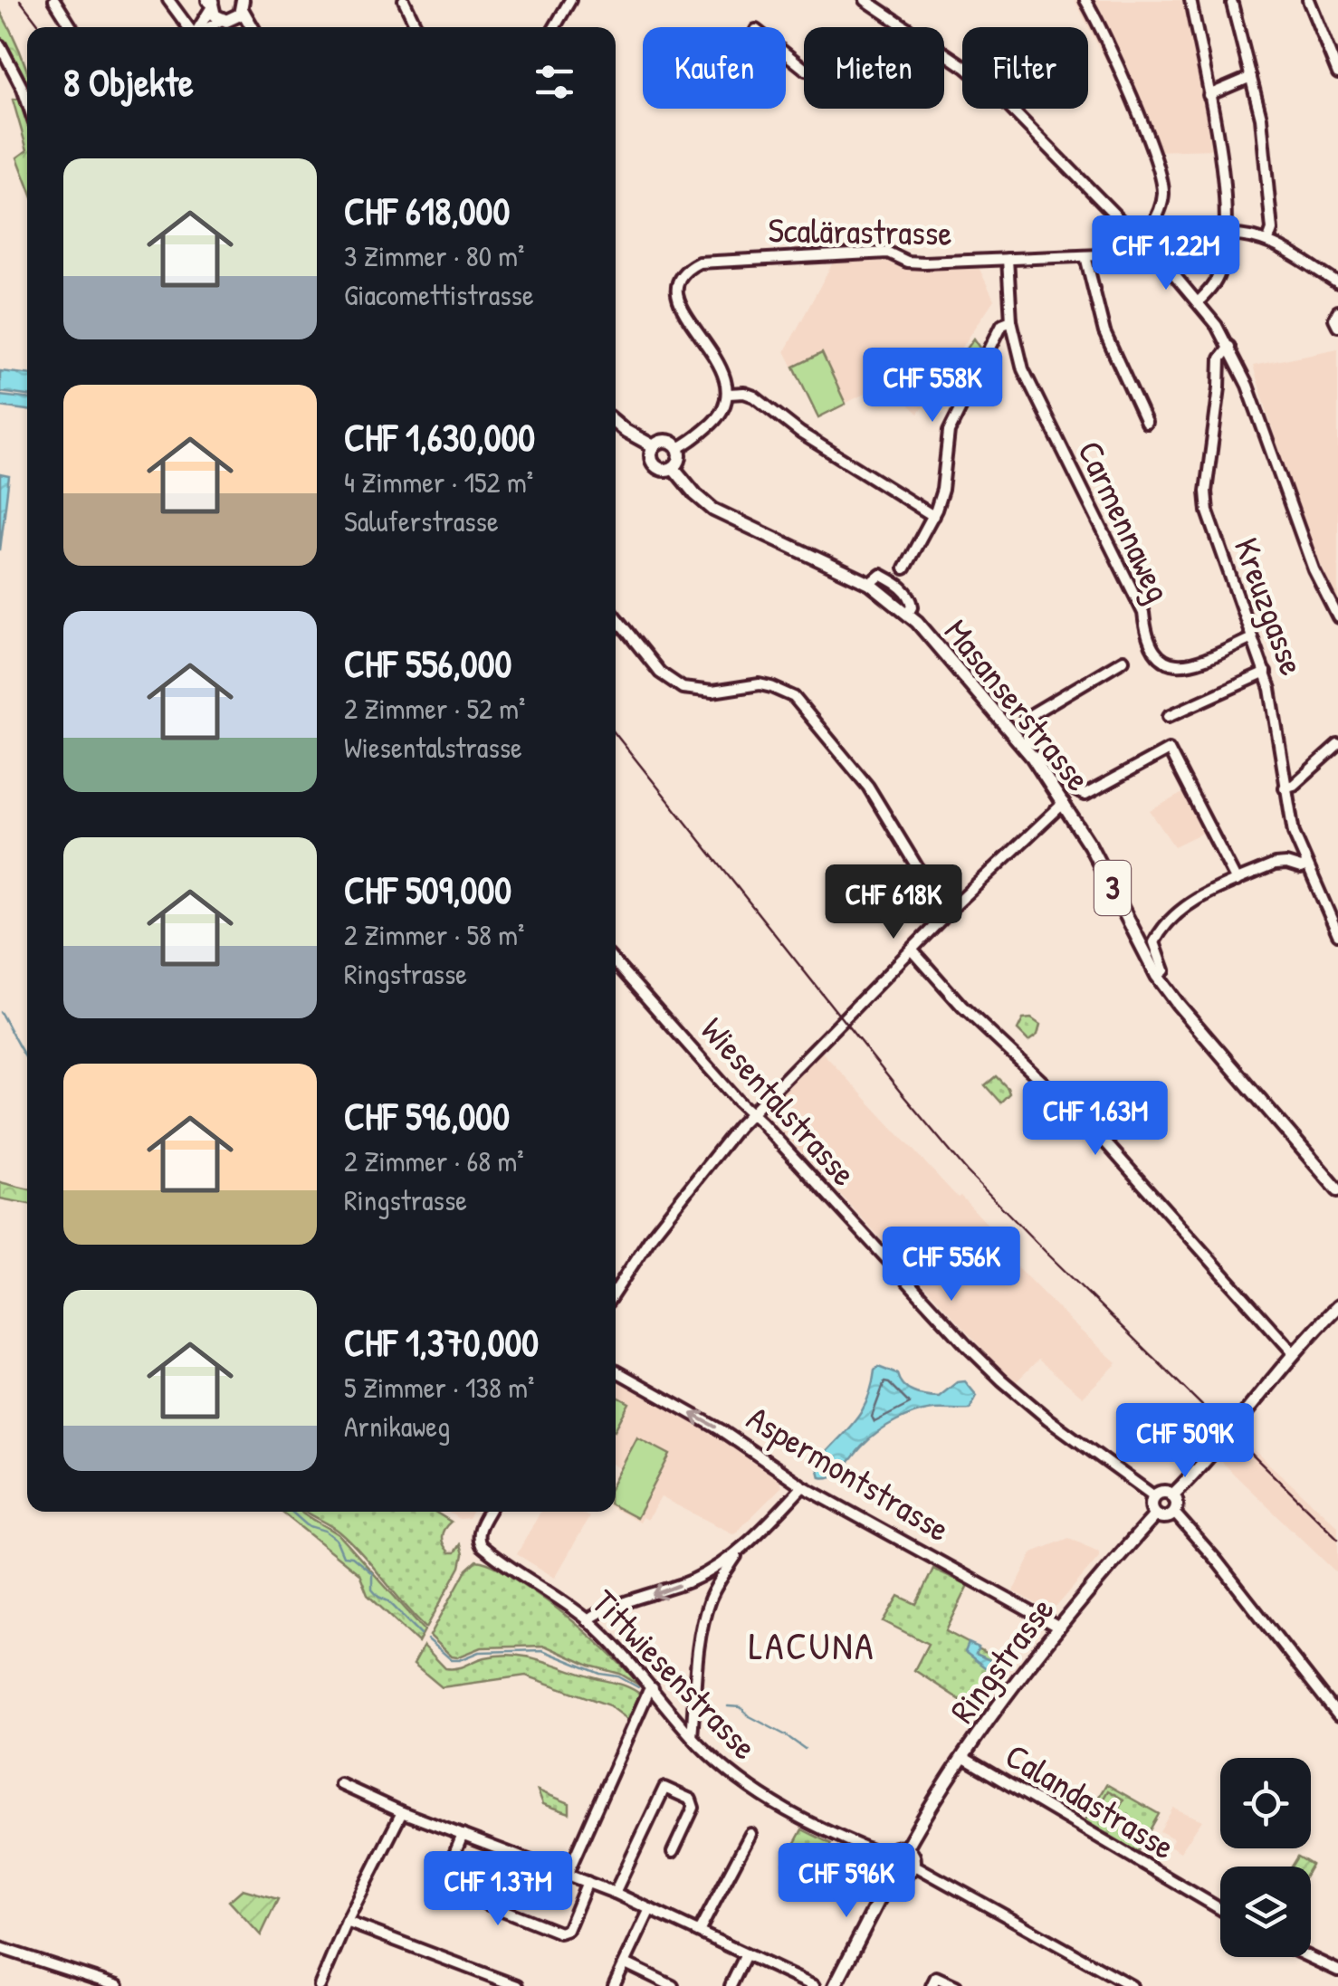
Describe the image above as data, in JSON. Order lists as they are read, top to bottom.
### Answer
{
  "streets": {
    "main road": ["Masanserstrasse", "3", "Ringstrasse"],
    "street": [
      "Scalärastrasse",
      "Carmennaweg",
      "Kreuzgasse",
      "Wiesentalstrasse",
      "Aspermontstrasse",
      "Tittwiesenstrasse",
      "Calandastrasse"
    ]
  },
  "crossings": [
    ["Scalärastrasse", "Carmennaweg"],
    ["Carmennaweg", "Kreuzgasse"],
    ["Masanserstrasse", "3"],
    ["Wiesentalstrasse", "Ringstrasse"],
    ["Aspermontstrasse", "Ringstrasse"],
    ["Ringstrasse", "Tittwiesenstrasse"],
    ["Ringstrasse", "Calandastrasse"]
  ],
  "one_way": ["Aspermontstrasse"],
  "districts": ["LACUNA"],
  "page": {
    "chip": ["Kaufen", "Mieten", "Filter"],
    "heading": "8 Objekte",
    "list": [
      {
        "name": "CHF 618,000",
        "note": "3 Zimmer · 80 m² · Giacomettistrasse"
      },
      {
        "name": "CHF 1,630,000",
        "note": "4 Zimmer · 152 m² · Saluferstrasse"
      },
      {
        "name": "CHF 556,000",
        "note": "2 Zimmer · 52 m² · Wiesentalstrasse"
      },
      {
        "name": "CHF 509,000",
        "note": "2 Zimmer · 58 m² · Ringstrasse"
      },
      {
        "name": "CHF 596,000",
        "note": "2 Zimmer · 68 m² · Ringstrasse"
      },
      {
        "name": "CHF 1,370,000",
        "note": "5 Zimmer · 138 m² · Arnikaweg"
      }
    ],
    "price": [
      "CHF 1.22M",
      "CHF 558K",
      "CHF 618K",
      "CHF 1.63M",
      "CHF 556K",
      "CHF 509K",
      "CHF 596K",
      "CHF 1.37M"
    ]
  }
}
